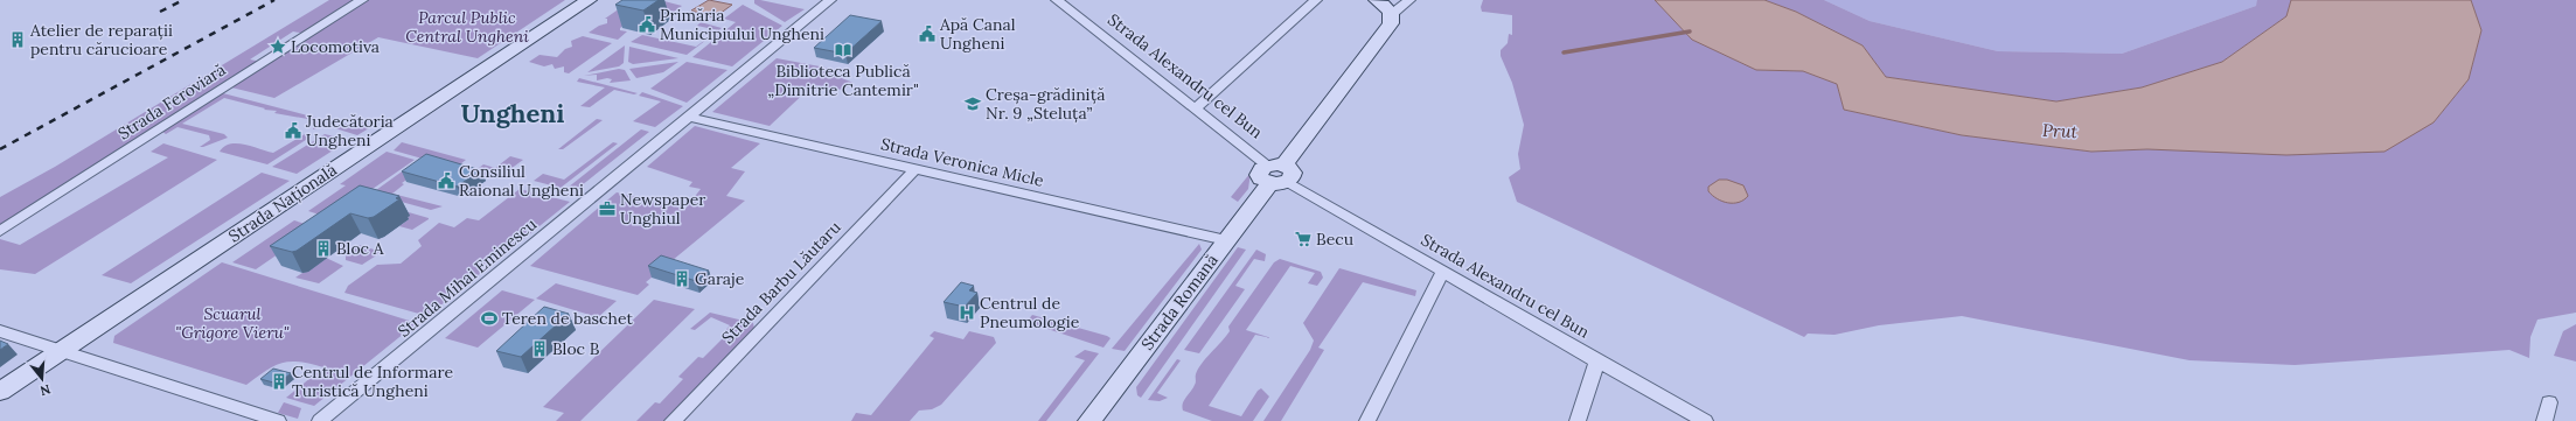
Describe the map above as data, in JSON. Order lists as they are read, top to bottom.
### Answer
{
  "streets": {
    "main road": ["Strada Națională", "Strada Romană"],
    "street": [
      "Strada Alexandru cel Bun",
      "Strada Feroviară",
      "Strada Veronica Micle",
      "Strada Mihai Eminescu",
      "Strada Barbu Lăutaru"
    ]
  },
  "crossings": [
    ["Strada Alexandru cel Bun", "Strada Romană"],
    ["Strada Veronica Micle", "Strada Mihai Eminescu"],
    ["Strada Veronica Micle", "Strada Barbu Lăutaru"],
    ["Strada Veronica Micle", "Strada Romană"]
  ],
  "districts": ["Ungheni"],
  "water": ["Prut"],
  "parks": ["Parcul Public Central Ungheni", "Scuarul \"Grigore Vieru\""],
  "places": {
    "public building": [
      "Primăria Municipiului Ungheni",
      "Apă Canal Ungheni",
      "Judecătoria Ungheni",
      "Consiliul Raional Ungheni"
    ],
    "building": [
      "Atelier de reparații pentru cărucioare",
      "Bloc A",
      "Garaje",
      "Bloc B",
      "Centrul de Informare Turistică Ungheni"
    ],
    "place": ["Locomotiva"],
    "library": ["Biblioteca Publică „Dimitrie Cantemir\""],
    "school or university": ["Creșa-grădiniță Nr. 9 „Steluța”"],
    "office": ["Newspaper Unghiul"],
    "supermarket": ["Becu"],
    "hospital": ["Centrul de Pneumologie"],
    "sports": ["Teren de baschet"]
  },
  "north": "bottom"
}
